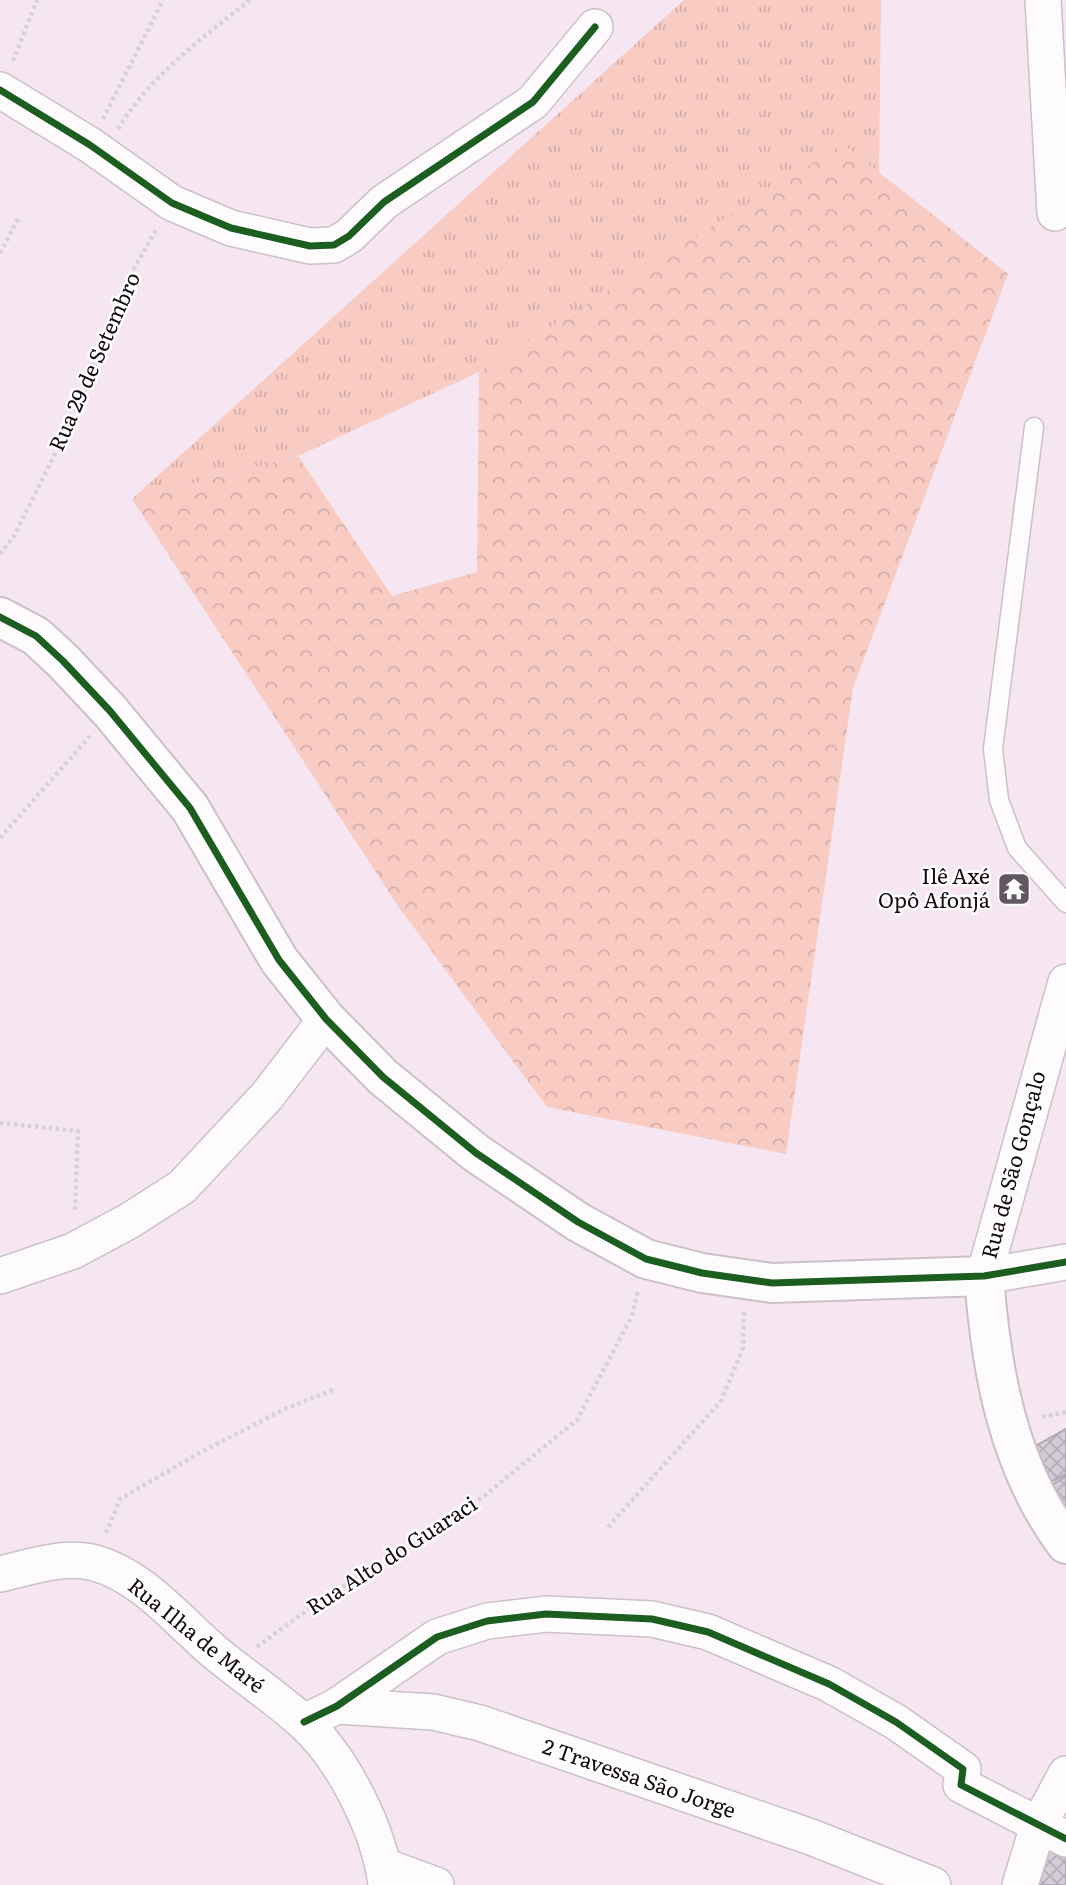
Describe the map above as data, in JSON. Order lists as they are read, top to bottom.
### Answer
{
  "streets": {
    "street": ["Rua de São Gonçalo", "Rua Ilha de Maré", "2 Travessa São Jorge"],
    "path": ["Rua 29 de Setembro", "Rua Alto do Guaraci"]
  },
  "crossings": [
    ["Rua Alto do Guaraci", "Rua Ilha de Maré"]
  ],
  "places": {
    "temple": ["Ilê Axé Opô Afonjá"]
  }
}
